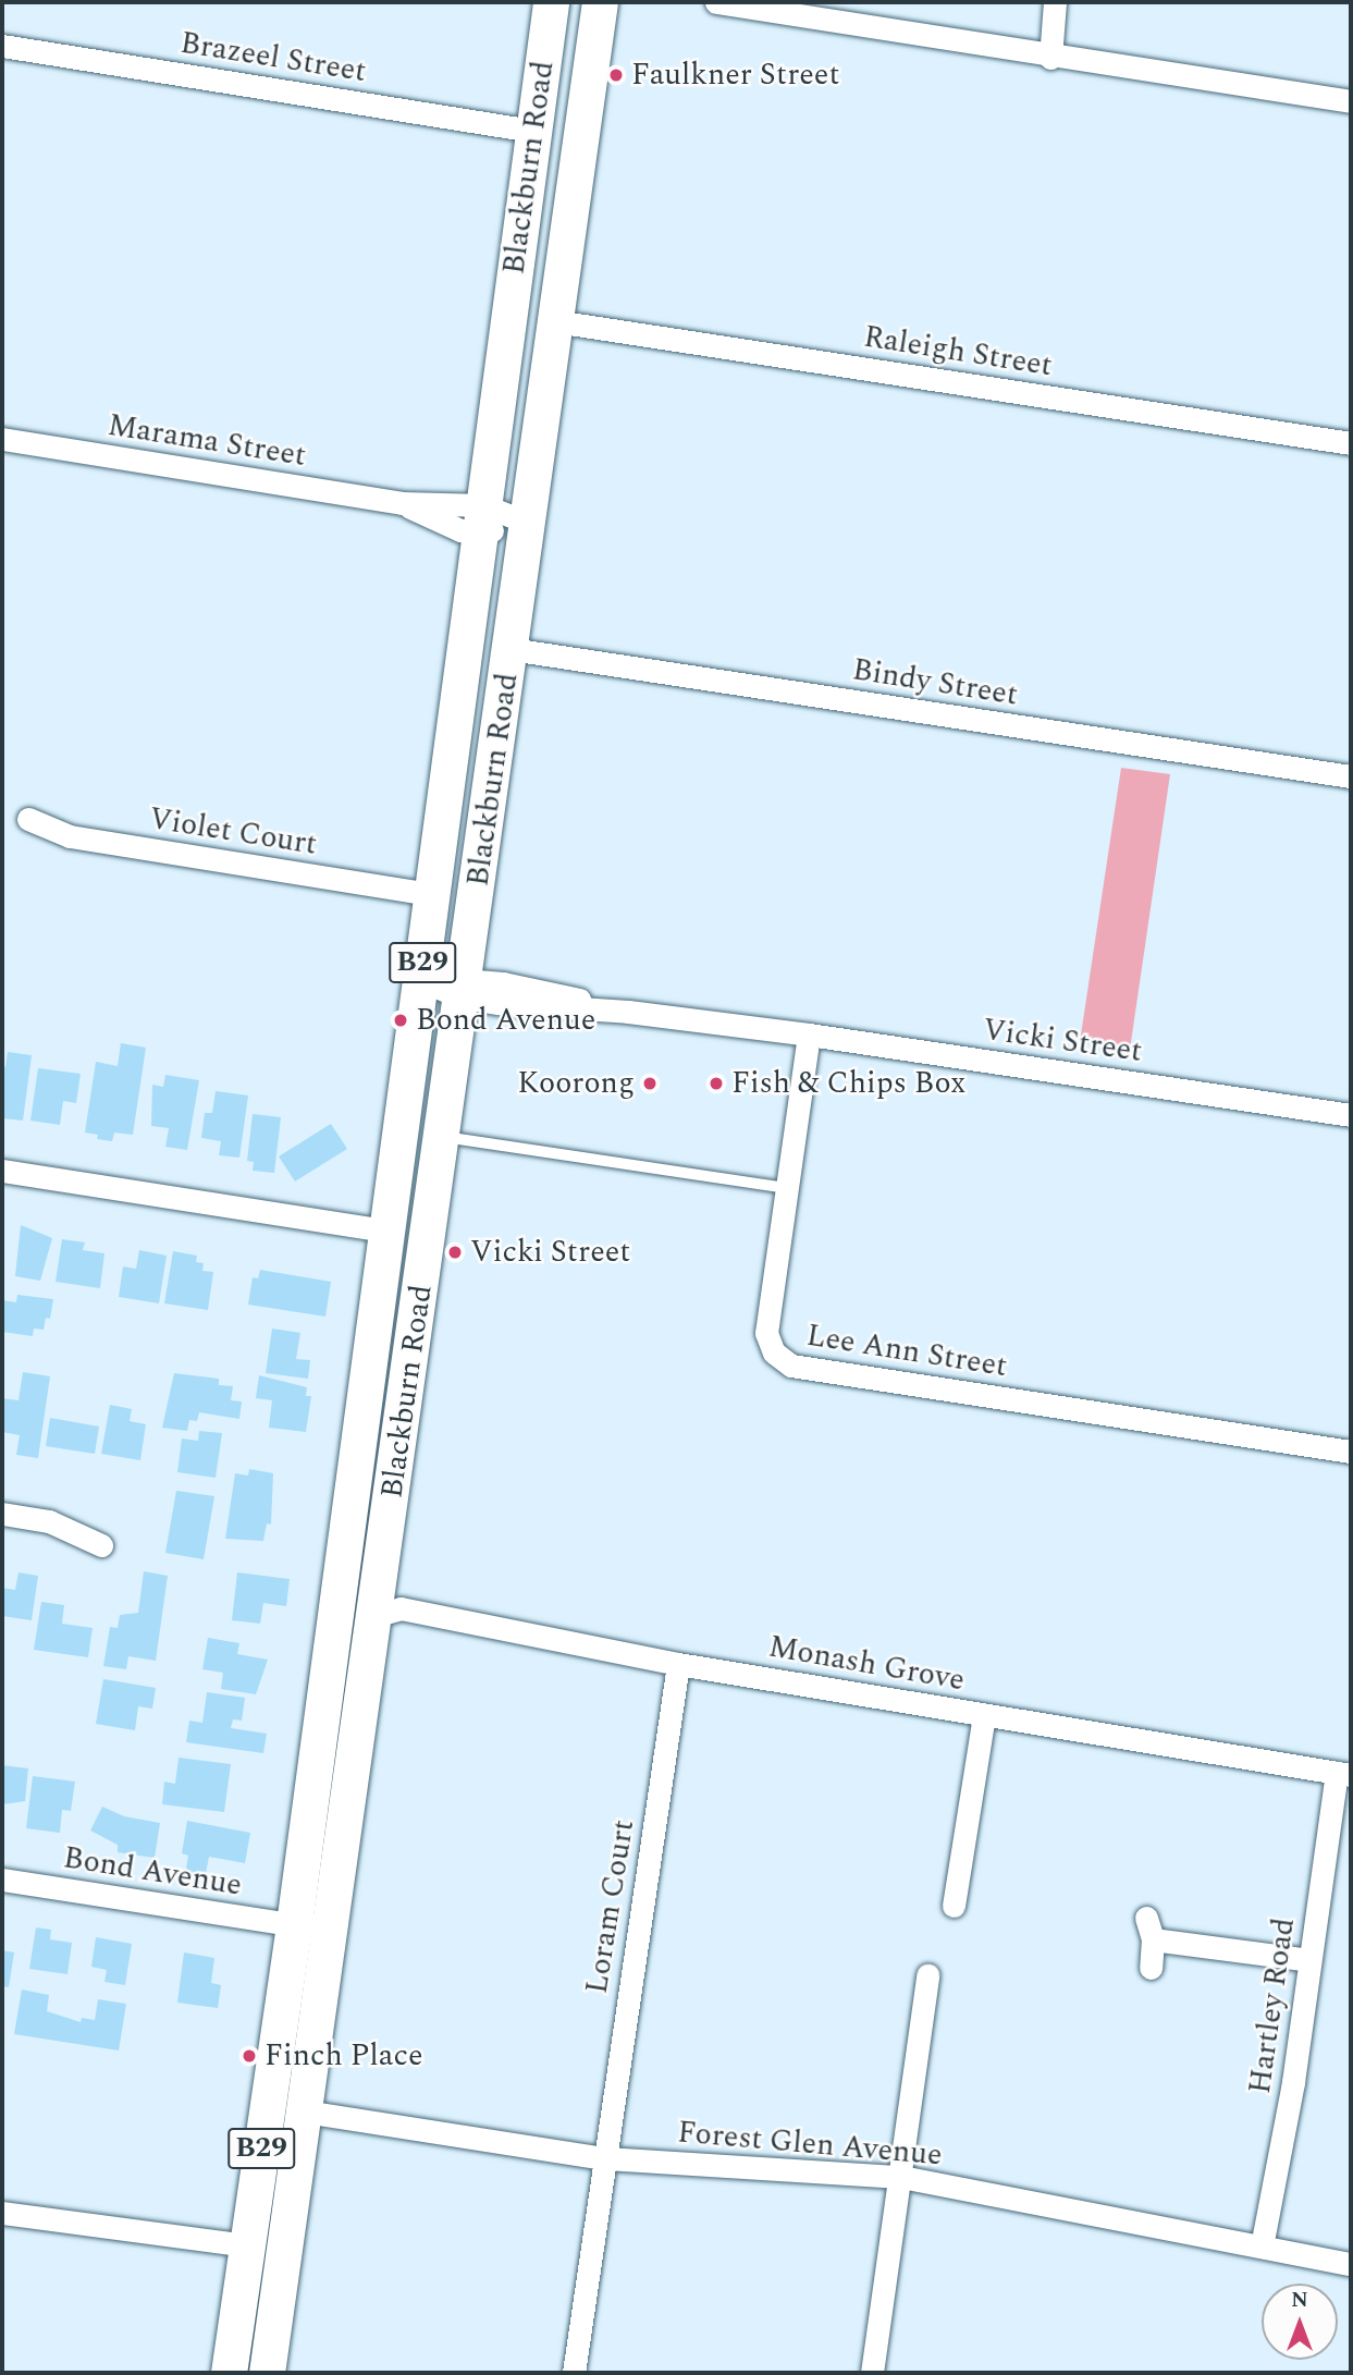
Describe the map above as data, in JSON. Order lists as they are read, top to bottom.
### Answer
{
  "streets": {
    "main road": ["Blackburn Road", "B29"],
    "street": [
      "Brazeel Street",
      "Raleigh Street",
      "Marama Street",
      "Bindy Street",
      "Violet Court",
      "Vicki Street",
      "Lee Ann Street",
      "Monash Grove",
      "Bond Avenue",
      "Loram Court",
      "Hartley Road",
      "Forest Glen Avenue"
    ]
  },
  "crossings": [
    ["Brazeel Street", "Blackburn Road"],
    ["Blackburn Road", "Raleigh Street"],
    ["Blackburn Road", "Marama Street"],
    ["Blackburn Road", "Bindy Street"],
    ["Blackburn Road", "Violet Court"],
    ["Blackburn Road", "Vicki Street"],
    ["Blackburn Road", "Monash Grove"],
    ["Blackburn Road", "Bond Avenue"],
    ["Blackburn Road", "Forest Glen Avenue"],
    ["Vicki Street", "Lee Ann Street"],
    ["Monash Grove", "Loram Court"],
    ["Monash Grove", "Hartley Road"],
    ["Loram Court", "Forest Glen Avenue"],
    ["Hartley Road", "Forest Glen Avenue"]
  ],
  "places": [
    "Faulkner Street",
    "Bond Avenue",
    "Koorong",
    "Fish & Chips Box",
    "Vicki Street",
    "Finch Place"
  ],
  "north": "top"
}
